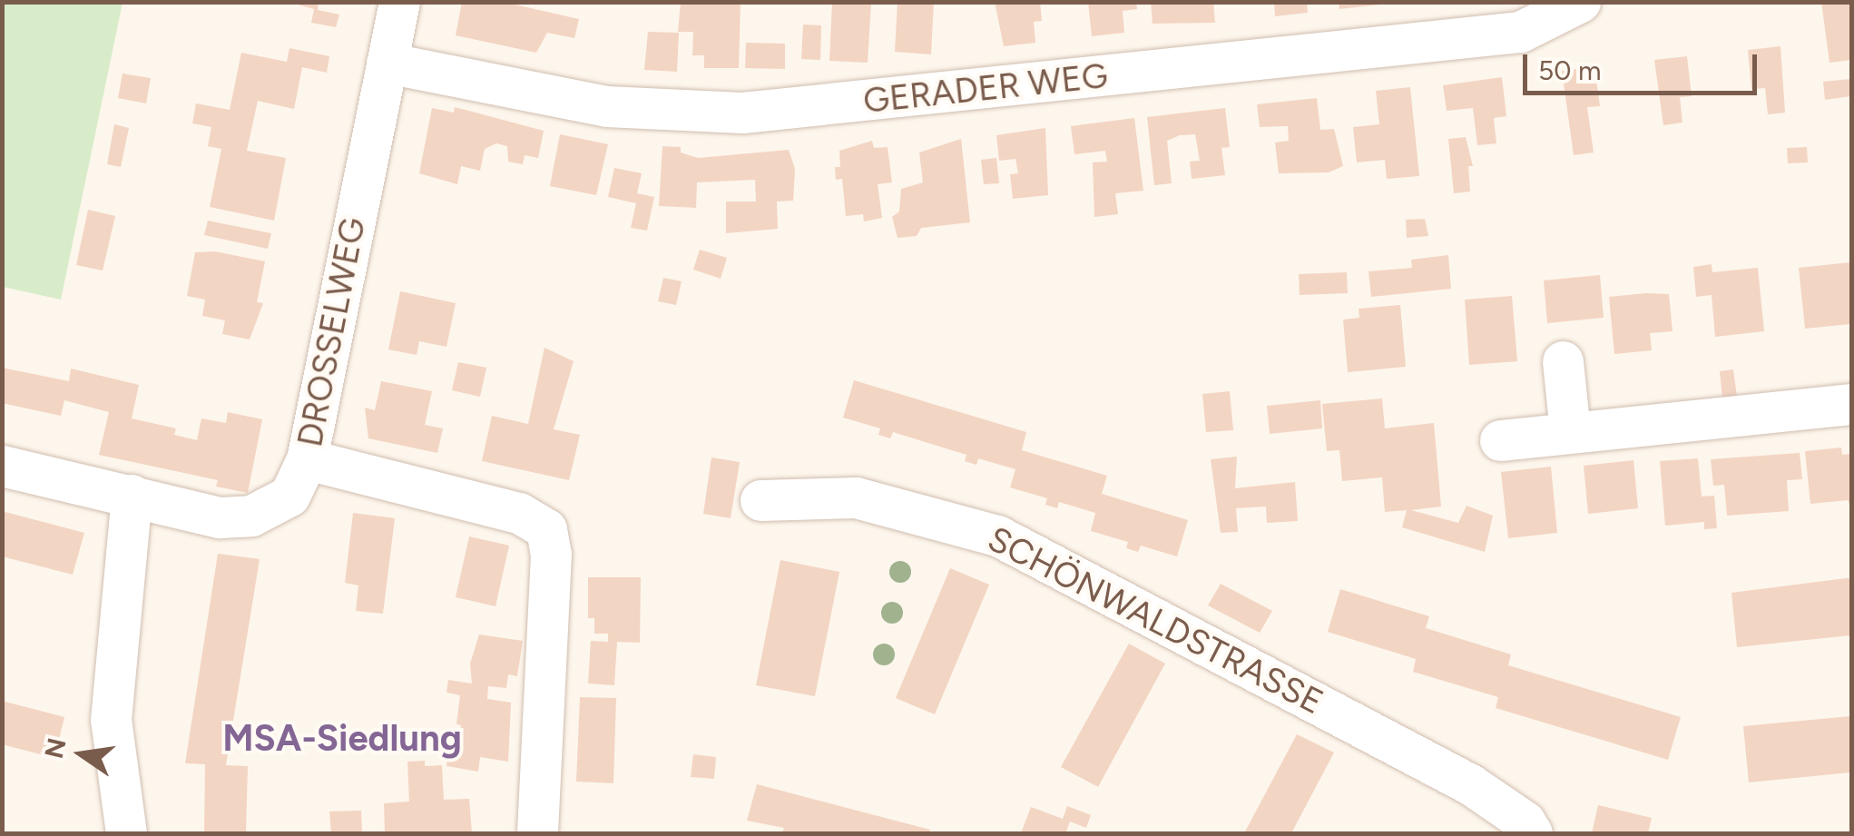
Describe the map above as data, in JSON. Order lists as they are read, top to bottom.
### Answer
{
  "streets": {
    "street": ["GERADER WEG", "DROSSELWEG", "SCHÖNWALDSTRASSE"]
  },
  "crossings": [
    ["GERADER WEG", "DROSSELWEG"]
  ],
  "districts": ["MSA-Siedlung"],
  "scale_bar": "50 m",
  "north": "left"
}
